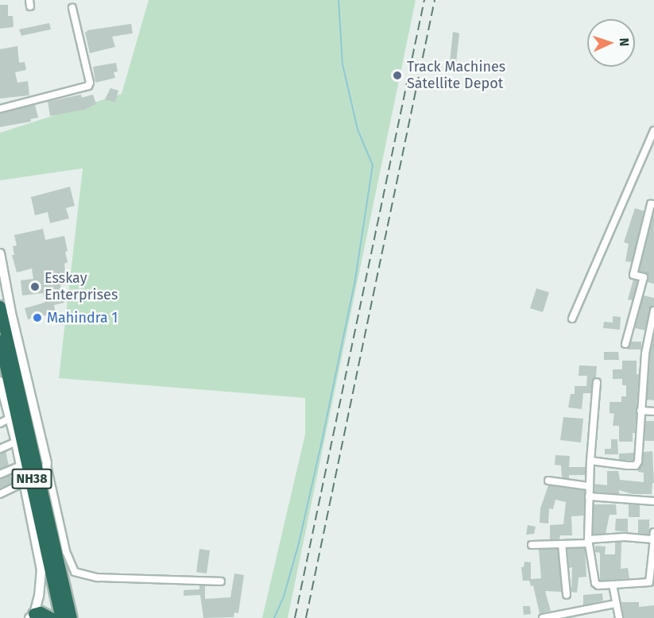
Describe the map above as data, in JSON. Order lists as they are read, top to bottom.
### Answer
{
  "streets": {
    "highway": ["NH38"]
  },
  "places": ["Track Machines Satellite Depot", "Esskay Enterprises", "Mahindra 1"],
  "north": "right"
}
